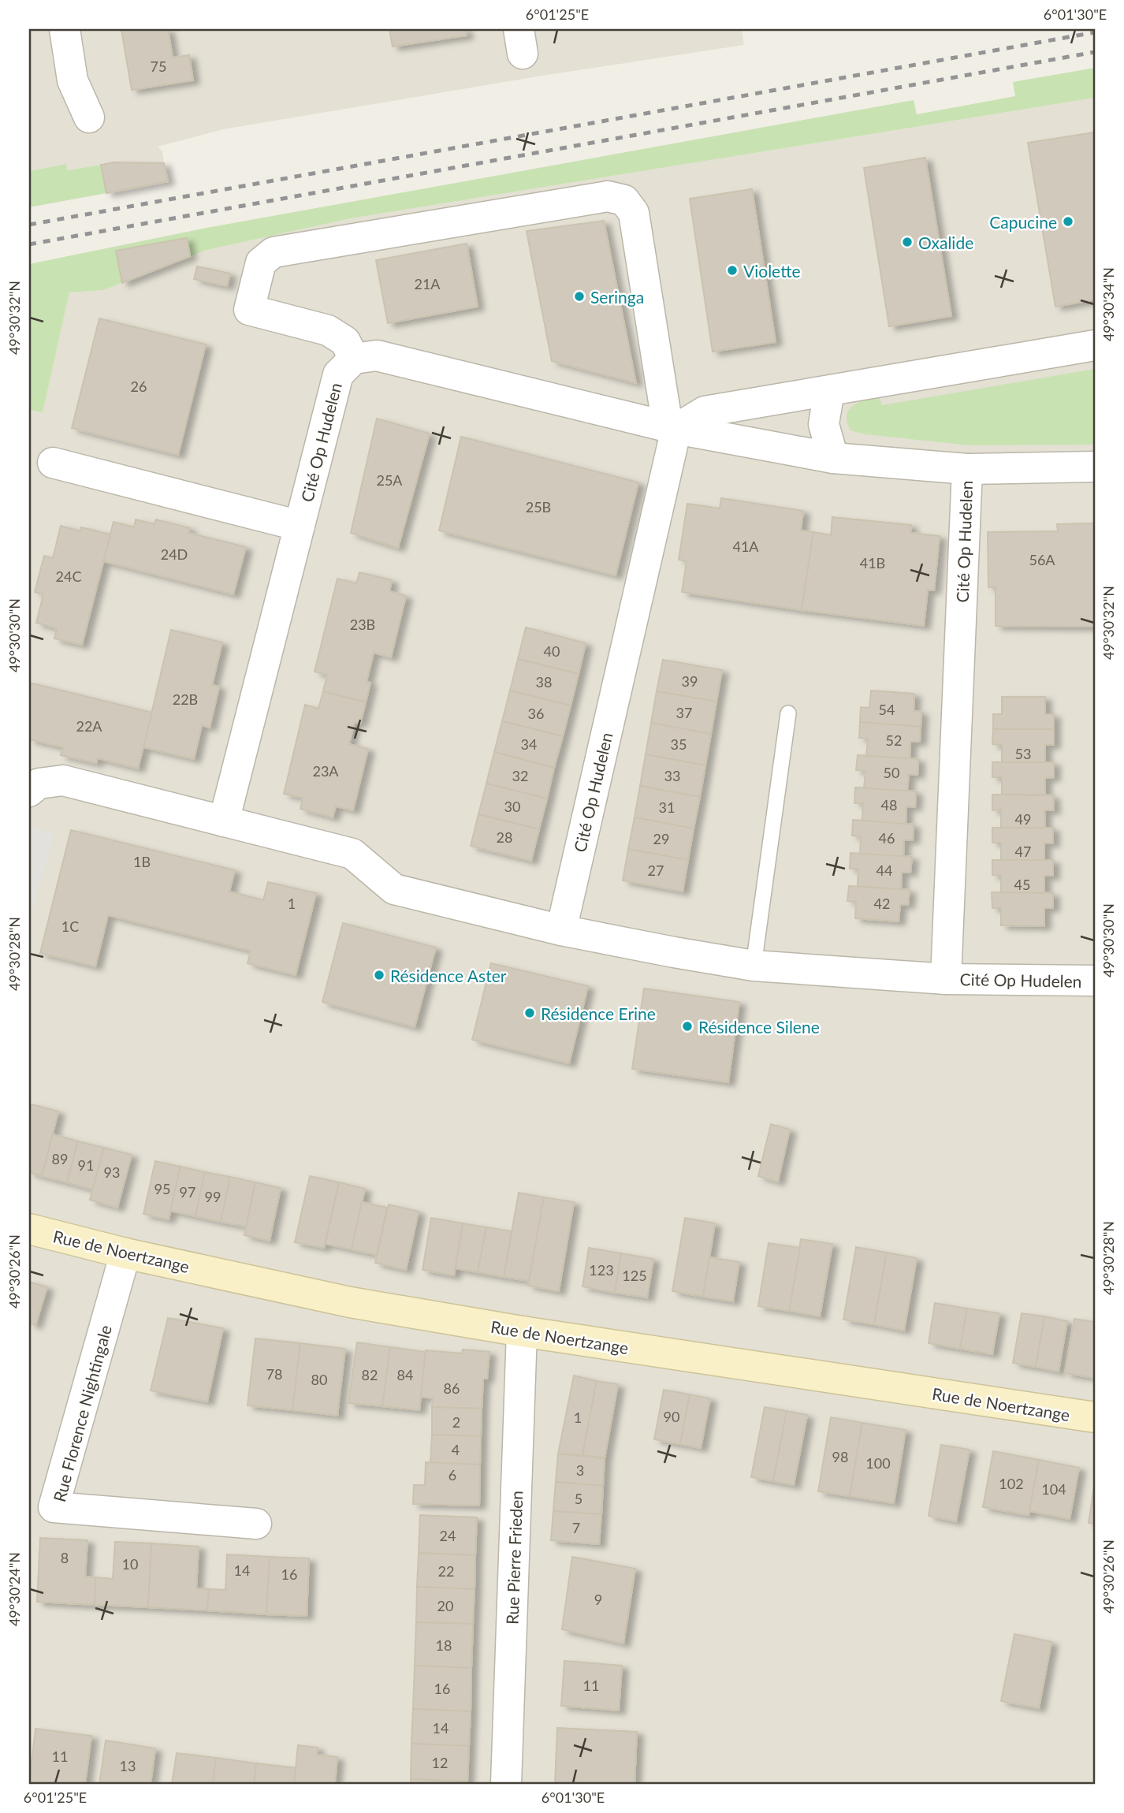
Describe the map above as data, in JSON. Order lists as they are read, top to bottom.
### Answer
{
  "streets": {
    "main road": ["Rue de Noertzange"],
    "street": ["Cité Op Hudelen", "Rue Florence Nightingale", "Rue Pierre Frieden"]
  },
  "crossings": [
    ["Rue de Noertzange", "Rue Florence Nightingale"],
    ["Rue de Noertzange", "Rue Pierre Frieden"]
  ],
  "places": [
    "Capucine",
    "Oxalide",
    "Violette",
    "Seringa",
    "Résidence Aster",
    "Résidence Erine",
    "Résidence Silene"
  ],
  "house_numbers": [
    "75",
    "21A",
    "26",
    "25A",
    "25B",
    "41A",
    "24D",
    "56A",
    "41B",
    "24C",
    "23B",
    "40",
    "39",
    "38",
    "22B",
    "54",
    "37",
    "36",
    "22A",
    "52",
    "34",
    "35",
    "53",
    "23A",
    "50",
    "32",
    "33",
    "48",
    "30",
    "31",
    "49",
    "28",
    "46",
    "29",
    "47",
    "1B",
    "27",
    "44",
    "45",
    "1",
    "42",
    "1C",
    "89",
    "91",
    "93",
    "95",
    "97",
    "99",
    "123",
    "125",
    "78",
    "82",
    "84",
    "80",
    "86",
    "90",
    "1",
    "2",
    "4",
    "98",
    "100",
    "3",
    "6",
    "102",
    "104",
    "5",
    "7",
    "24",
    "8",
    "10",
    "14",
    "22",
    "16",
    "9",
    "20",
    "18",
    "11",
    "16",
    "14",
    "11",
    "12",
    "13"
  ],
  "coordinates": [
    "6°01'25\"E",
    "6°01'30\"E",
    "49°30'34\"N",
    "49°30'32\"N",
    "49°30'30\"N",
    "49°30'28\"N",
    "49°30'26\"N",
    "49°30'24\"N"
  ]
}
